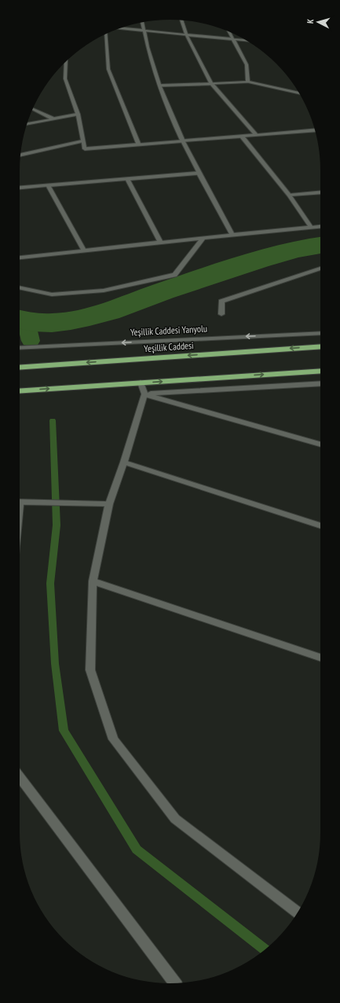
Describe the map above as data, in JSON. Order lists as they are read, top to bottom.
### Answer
{
  "streets": {
    "highway": ["Yeşillik Caddesi"],
    "street": ["Yeşillik Caddesi Yanyolu"]
  },
  "north": "left"
}
